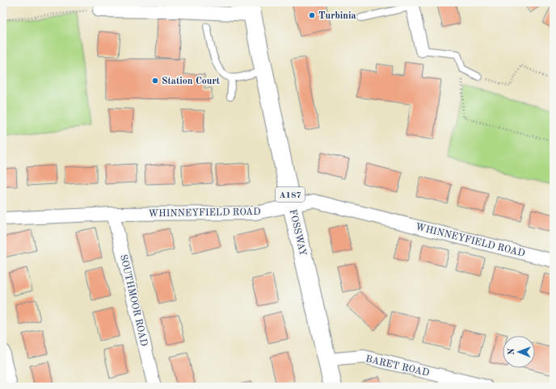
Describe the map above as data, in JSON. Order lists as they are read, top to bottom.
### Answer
{
  "streets": {
    "main road": ["A187", "FOSSWAY"],
    "street": ["WHINNEYFIELD ROAD", "SOUTHMOOR ROAD", "BARET ROAD"]
  },
  "crossings": [
    ["WHINNEYFIELD ROAD", "FOSSWAY"],
    ["WHINNEYFIELD ROAD", "SOUTHMOOR ROAD"],
    ["FOSSWAY", "BARET ROAD"]
  ],
  "places": ["Turbinia", "Station Court"],
  "north": "left"
}
